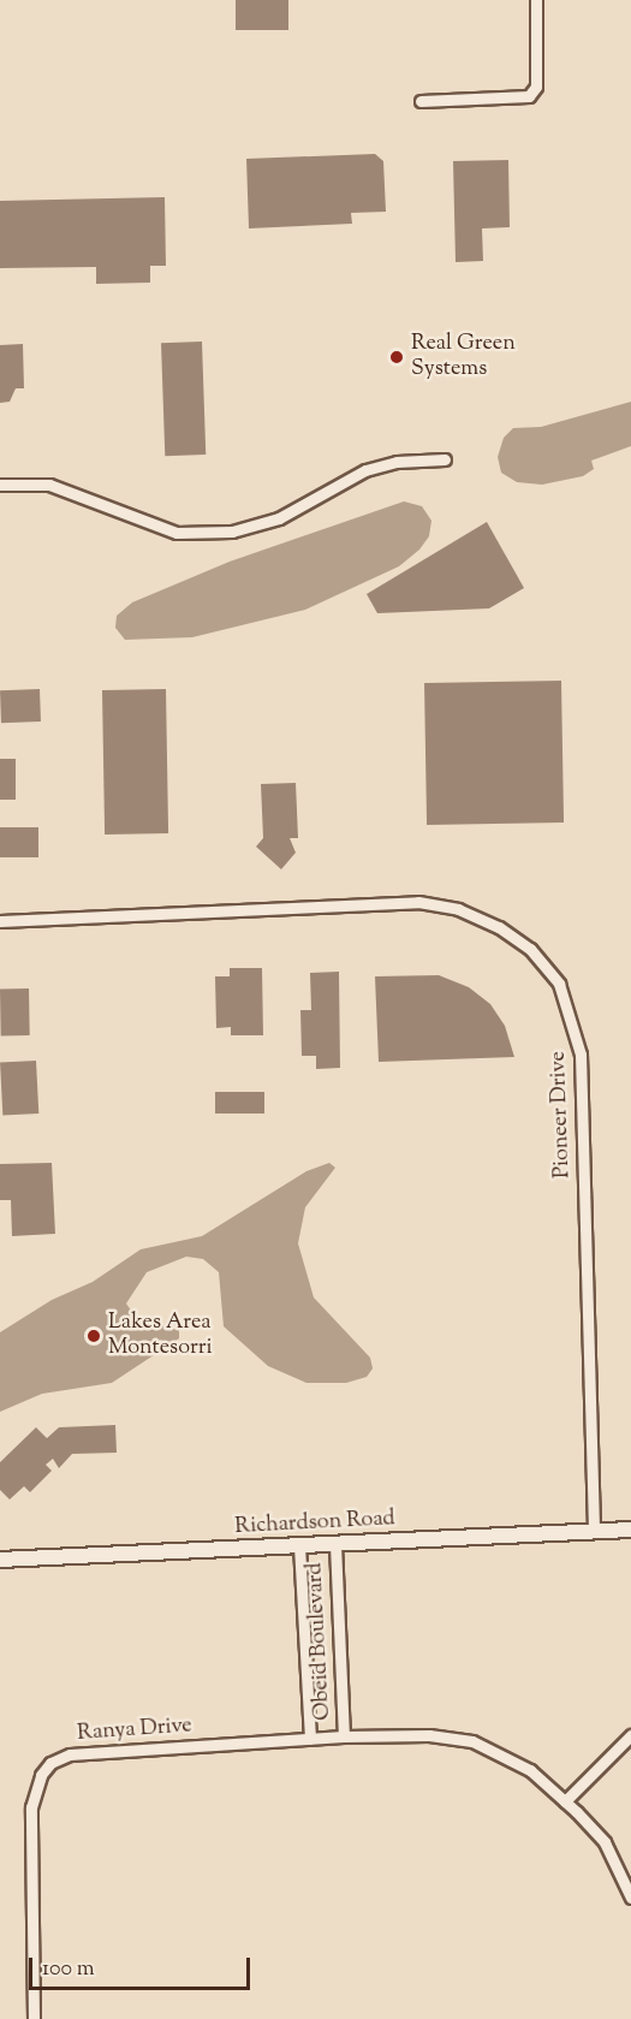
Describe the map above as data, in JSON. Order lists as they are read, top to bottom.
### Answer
{
  "streets": {
    "street": [
      "Pioneer Drive",
      "Richardson Road",
      "Obeid Boulevard",
      "Ranya Drive"
    ]
  },
  "crossings": [
    ["Pioneer Drive", "Richardson Road"],
    ["Richardson Road", "Obeid Boulevard"],
    ["Obeid Boulevard", "Ranya Drive"]
  ],
  "places": ["Real Green Systems", "Lakes Area Montesorri"],
  "scale_bar": "100 m"
}
